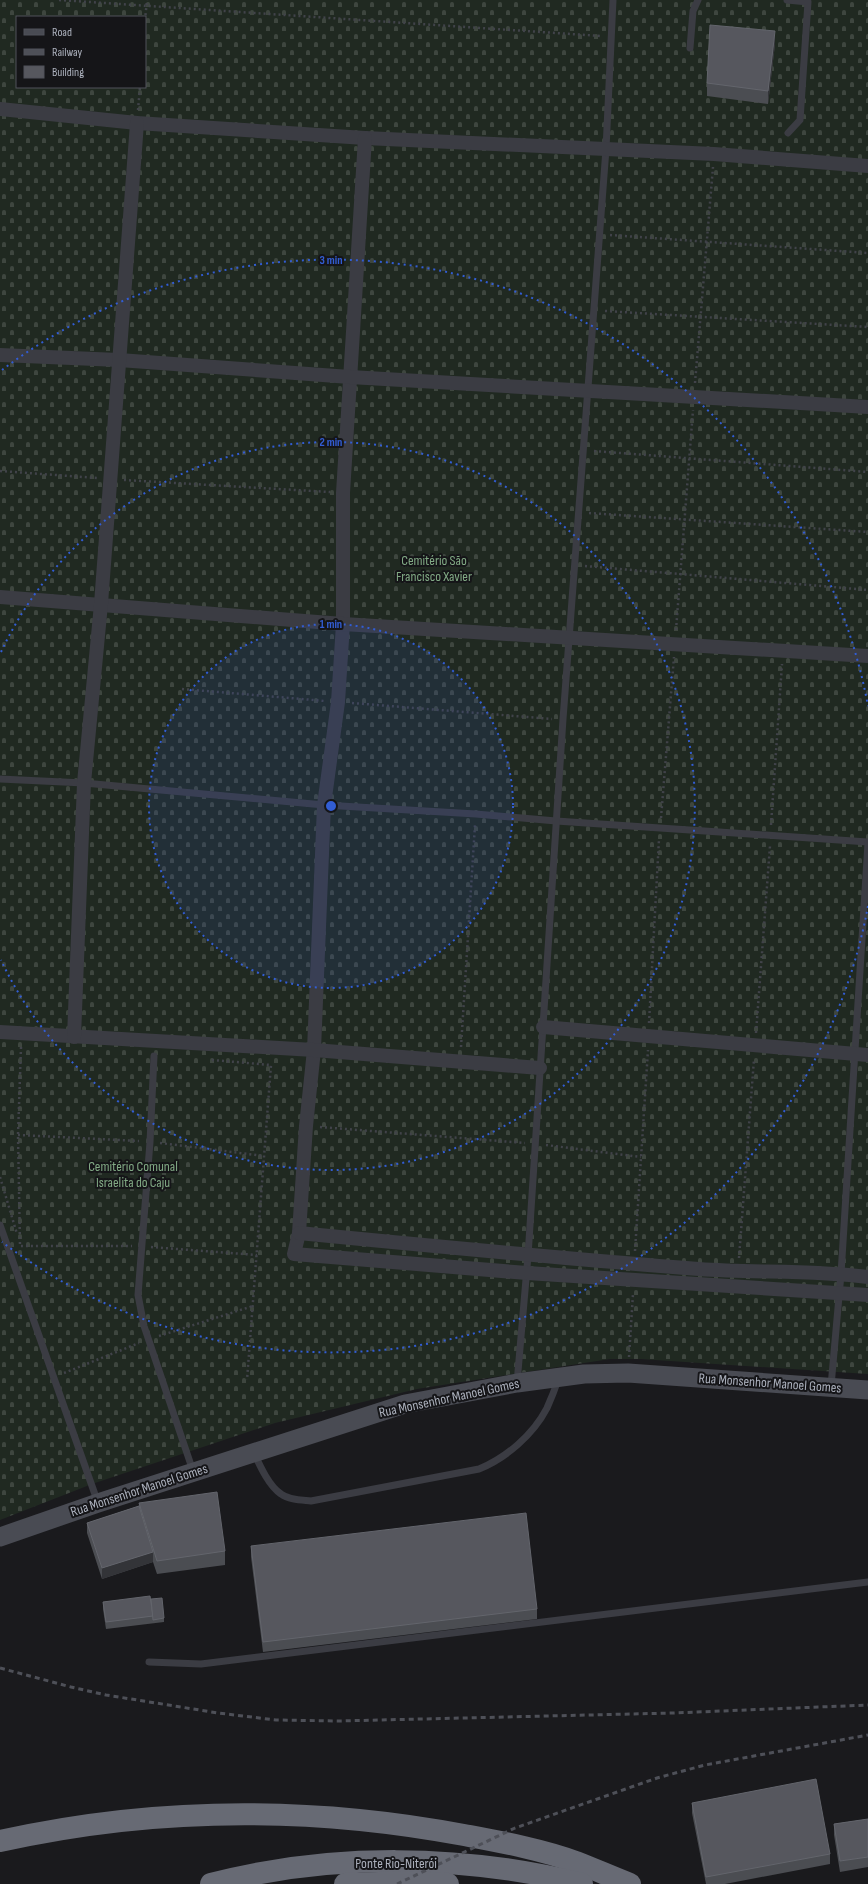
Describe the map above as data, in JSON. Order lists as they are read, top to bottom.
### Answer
{
  "streets": {
    "highway": ["Ponte Rio-Niterói"],
    "street": ["Rua Monsenhor Manoel Gomes"]
  },
  "parks": ["Cemitério São Francisco Xavier", "Cemitério Comunal Israelita do Caju"],
  "legend": ["Road", "Railway", "Building"],
  "rings": ["3 min", "2 min", "1 min"]
}
